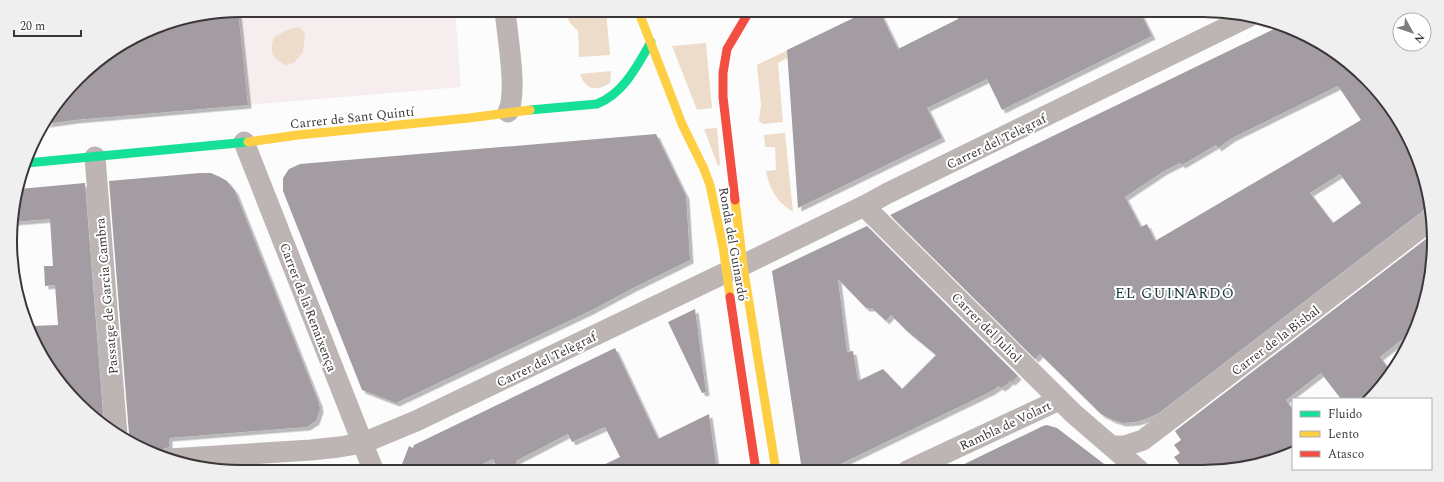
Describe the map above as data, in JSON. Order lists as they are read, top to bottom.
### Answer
{
  "streets": {
    "main road": ["Carrer de Sant Quintí", "Ronda del Guinardó"],
    "street": [
      "Carrer del Telègraf",
      "Passatge de Garcia Cambra",
      "Carrer de la Renaixença",
      "Carrer del Juliol",
      "Carrer de la Bisbal",
      "Rambla de Volart"
    ]
  },
  "crossings": [
    ["Carrer de Sant Quintí", "Ronda del Guinardó"],
    ["Carrer de Sant Quintí", "Passatge de Garcia Cambra"],
    ["Carrer de Sant Quintí", "Carrer de la Renaixença"],
    ["Carrer del Telègraf", "Ronda del Guinardó"],
    ["Carrer del Telègraf", "Carrer de la Renaixença"],
    ["Carrer del Telègraf", "Carrer del Juliol"],
    ["Carrer del Juliol", "Carrer de la Bisbal"],
    ["Carrer del Juliol", "Rambla de Volart"]
  ],
  "districts": ["EL GUINARDÓ"],
  "legend": ["Fluido", "Lento", "Atasco"],
  "scale_bar": "20 m",
  "north": "bottom right"
}
